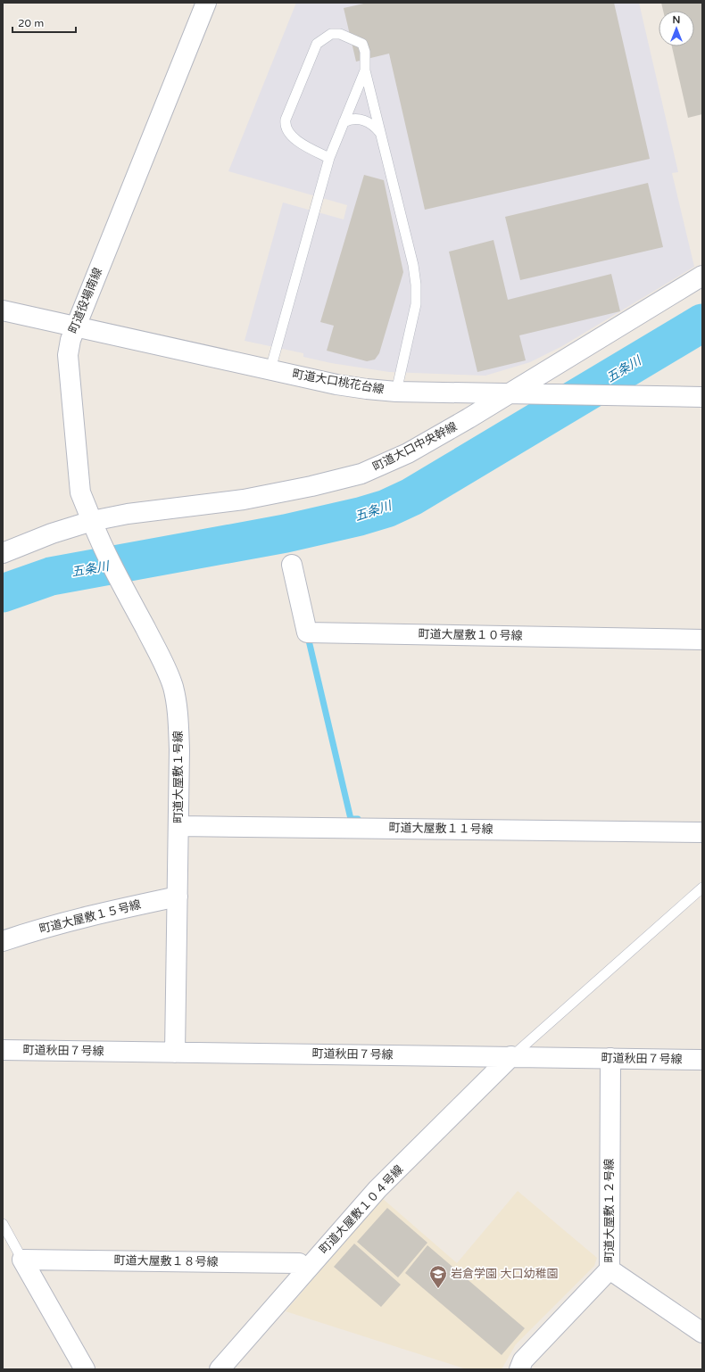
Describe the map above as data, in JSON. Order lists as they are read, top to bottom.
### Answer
{
  "streets": {
    "street": [
      "町道役場南線",
      "町道大口桃花台線",
      "町道大口中央幹線",
      "町道大屋敷１０号線",
      "町道大屋敷１号線",
      "町道大屋敷１１号線",
      "町道大屋敷１５号線",
      "町道秋田７号線",
      "町道大屋敷１０４号線",
      "町道大屋敷１２号線",
      "町道大屋敷１８号線"
    ]
  },
  "crossings": [
    ["町道役場南線", "町道大口桃花台線"],
    ["町道役場南線", "町道大口中央幹線"],
    ["町道役場南線", "町道大屋敷１号線"],
    ["町道大口桃花台線", "町道大口中央幹線"],
    ["町道大口中央幹線", "町道大屋敷１号線"],
    ["町道大屋敷１号線", "町道大屋敷１１号線"],
    ["町道大屋敷１号線", "町道大屋敷１５号線"],
    ["町道大屋敷１号線", "町道秋田７号線"],
    ["町道秋田７号線", "町道大屋敷１０４号線"],
    ["町道秋田７号線", "町道大屋敷１２号線"],
    ["町道大屋敷１０４号線", "町道大屋敷１８号線"]
  ],
  "water": ["五条川"],
  "places": {
    "school or university": ["岩倉学園 大口幼稚園"]
  },
  "scale_bar": "20 m",
  "north": "top"
}
